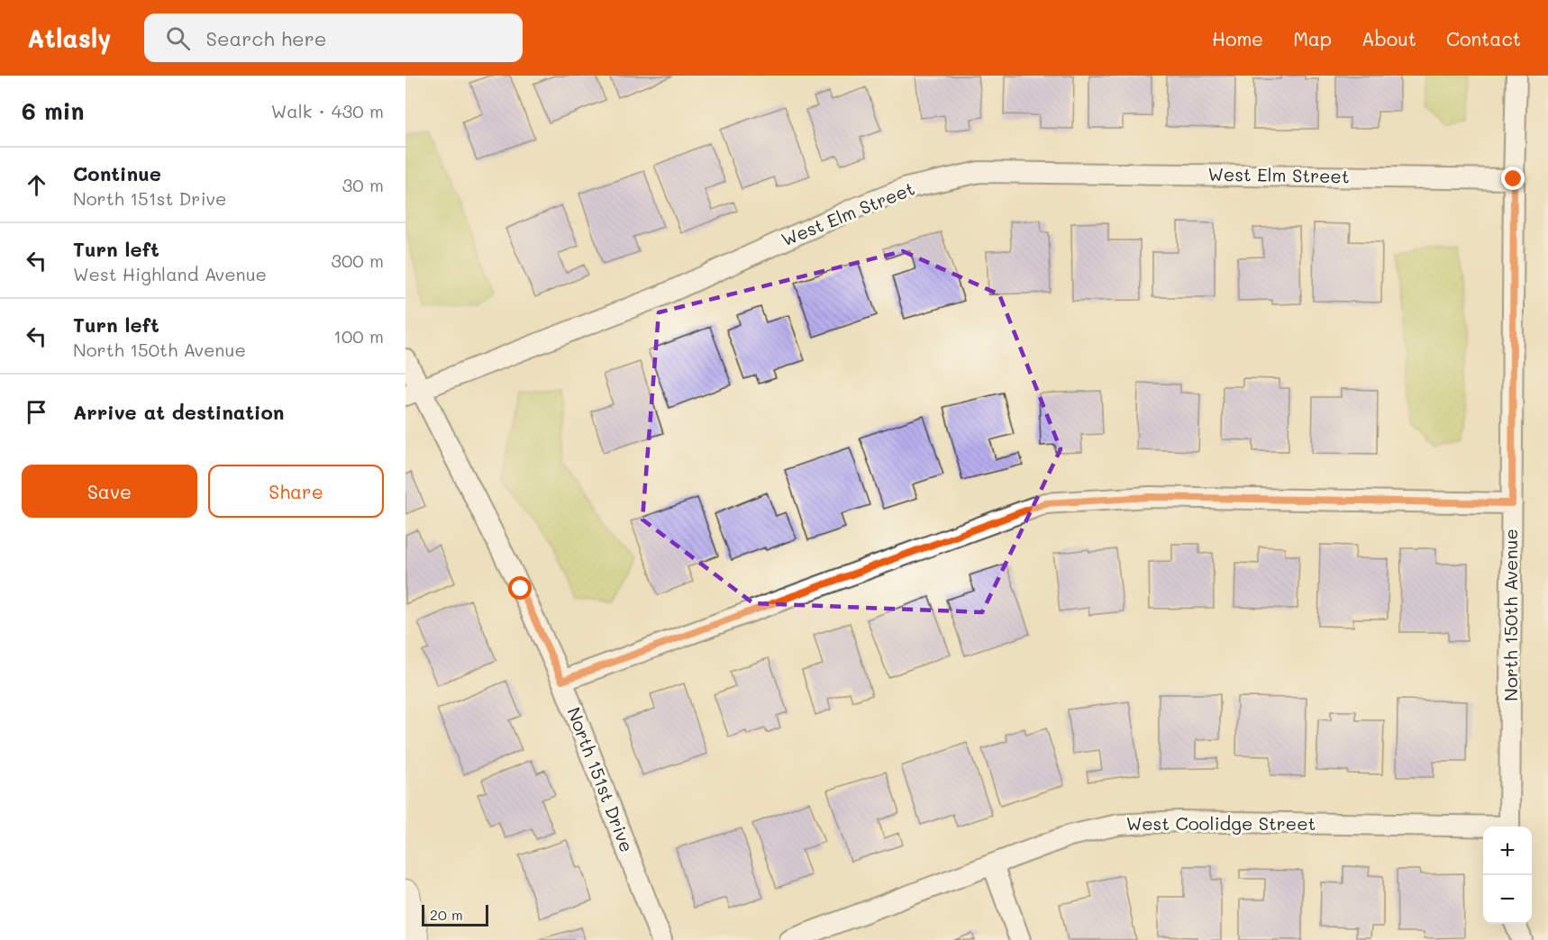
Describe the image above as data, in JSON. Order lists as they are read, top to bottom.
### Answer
{
  "streets": {
    "street": [
      "West Elm Street",
      "North 150th Avenue",
      "North 151st Drive",
      "West Coolidge Street"
    ]
  },
  "crossings": [
    ["West Elm Street", "North 150th Avenue"],
    ["West Elm Street", "North 151st Drive"]
  ],
  "scale_bar": "20 m",
  "page": {
    "header": "Atlasly",
    "search": "Search here",
    "nav": [
      "Home",
      "Map",
      "About",
      "Contact"
    ],
    "heading": ["6 min", "Walk · 430 m"],
    "list": [
      ["Continue", "North 151st Drive", "30 m"],
      ["Turn left", "West Highland Avenue", "300 m"],
      ["Turn left", "North 150th Avenue", "100 m"],
      "Arrive at destination"
    ],
    "buttons": ["Save", "Share"],
    "map_buttons": ["+", "−"],
    "scale": "20 m"
  }
}
